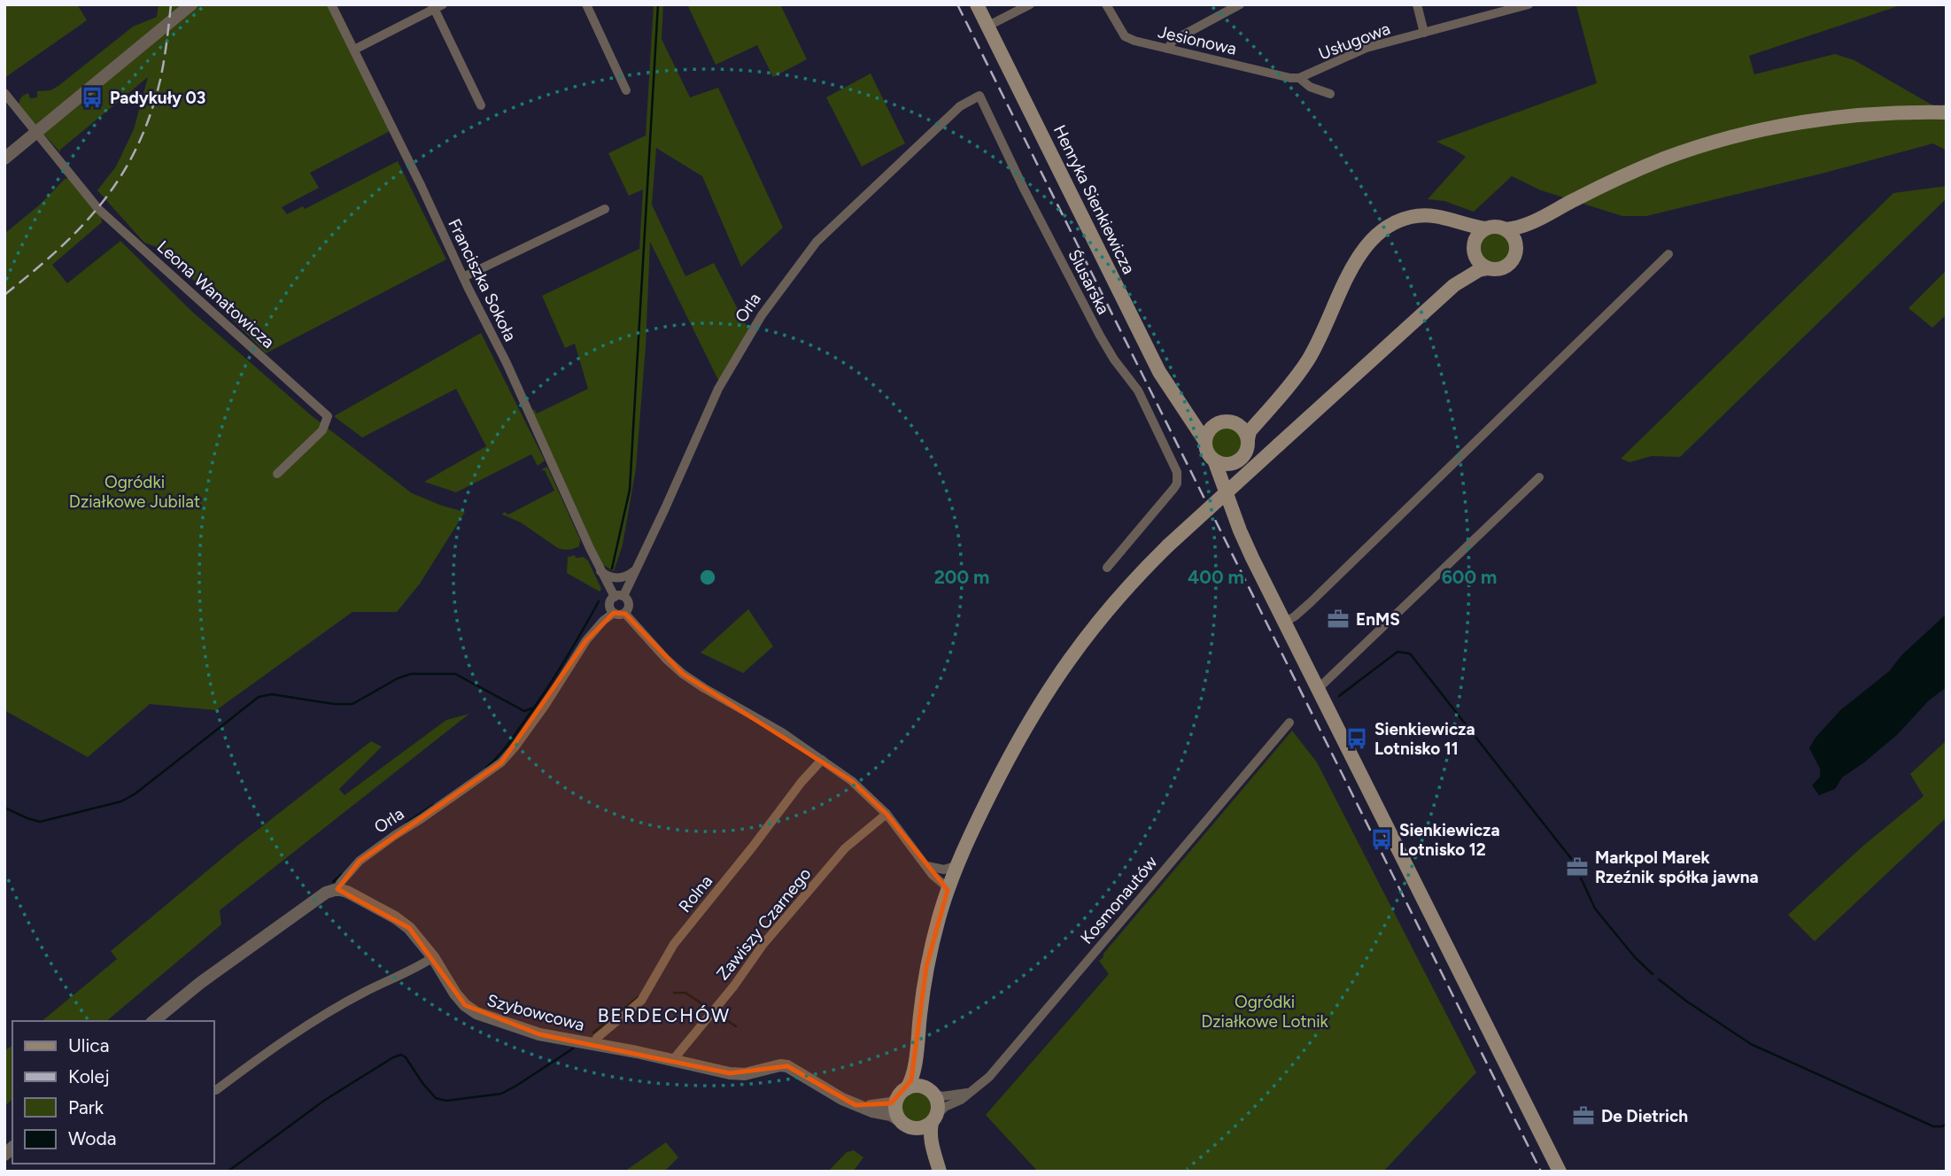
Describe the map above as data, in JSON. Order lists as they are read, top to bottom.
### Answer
{
  "streets": {
    "main road": ["Henryka Sienkiewicza"],
    "street": [
      "Jesionowa",
      "Usługowa",
      "Franciszka Sokoła",
      "Ślusarska",
      "Leona Wanatowicza",
      "Orla",
      "Rolna",
      "Kosmonautów",
      "Zawiszy Czarnego",
      "Szybowcowa"
    ]
  },
  "crossings": [
    ["Jesionowa", "Usługowa"],
    ["Franciszka Sokoła", "Orla"],
    ["Ślusarska", "Orla"],
    ["Orla", "Szybowcowa"],
    ["Rolna", "Szybowcowa"],
    ["Kosmonautów", "Szybowcowa"],
    ["Zawiszy Czarnego", "Szybowcowa"]
  ],
  "districts": ["BERDECHÓW"],
  "parks": ["Ogródki Działkowe Jubilat", "Ogródki Działkowe Lotnik"],
  "places": {
    "bus stop": ["Padykuły 03", "Sienkiewicza Lotnisko 11", "Sienkiewicza Lotnisko 12"],
    "office": ["EnMS", "Markpol Marek Rzeźnik spółka jawna", "De Dietrich"]
  },
  "legend": [
    "Ulica",
    "Kolej",
    "Park",
    "Woda"
  ],
  "rings": ["200 m", "400 m", "600 m"]
}
